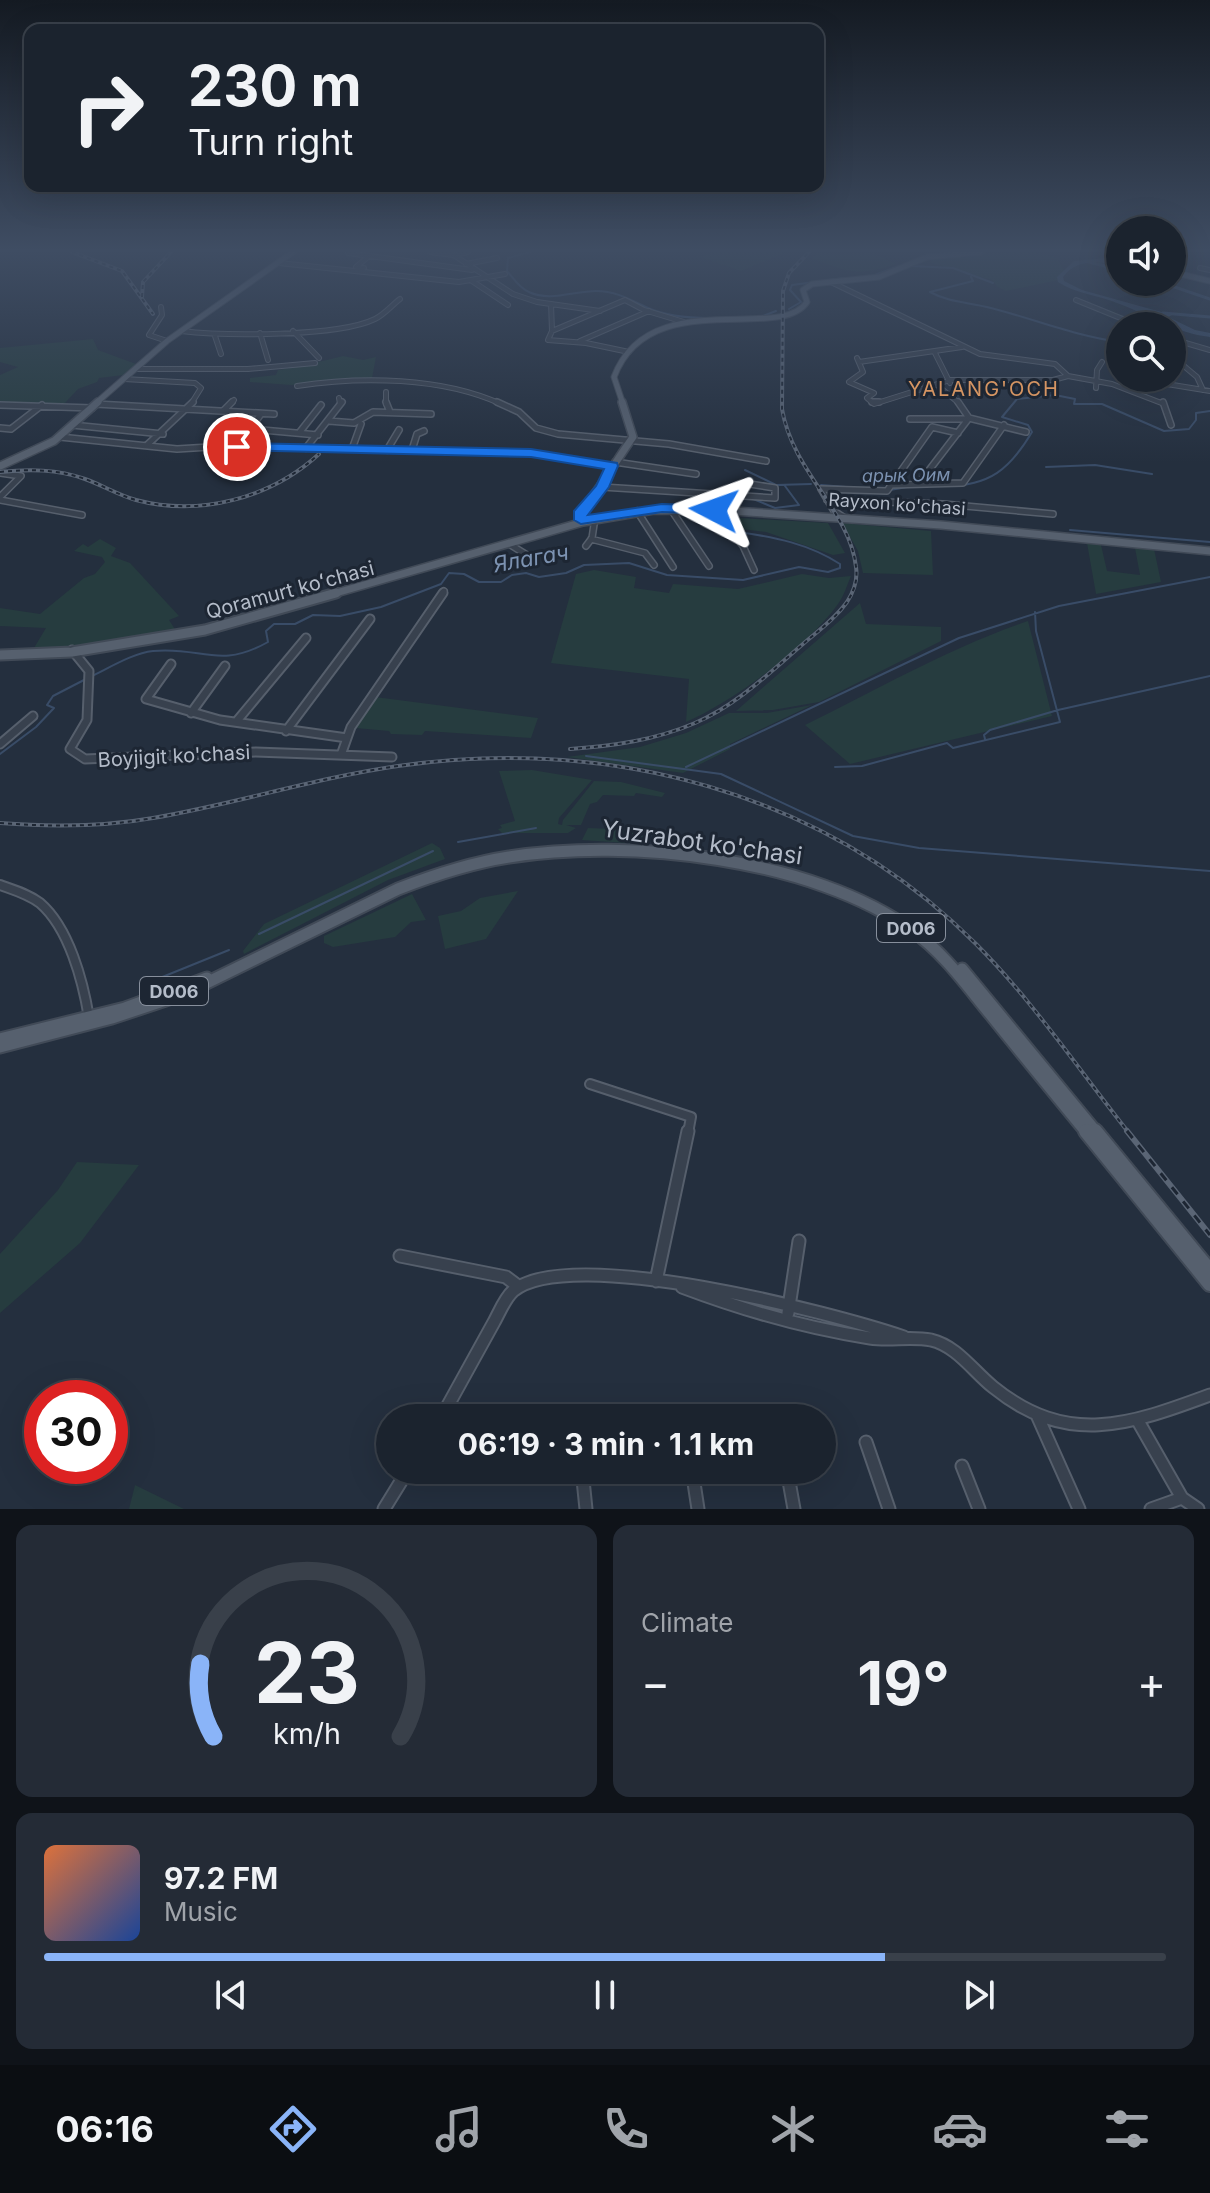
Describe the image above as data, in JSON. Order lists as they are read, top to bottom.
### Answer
{
  "streets": {
    "main road": [
      "Rayxon ko'chasi",
      "Qoramurt koʻchasi",
      "Yuzrabot ko'chasi",
      "D006"
    ],
    "street": ["Boyjigit ko'chasi"]
  },
  "crossings": [
    ["Rayxon ko'chasi", "Qoramurt koʻchasi"],
    ["Qoramurt koʻchasi", "Boyjigit ko'chasi"]
  ],
  "districts": ["YALANG'OCH"],
  "water": ["арык Оим", "Ялагач"],
  "page": {
    "turn": ["230 m", "Turn right"],
    "limit": "30",
    "trip": "06:19 · 3 min · 1.1 km",
    "tile": "Climate",
    "heat": ["−", "19°", "+"],
    "song": ["97.2 FM", "Music"],
    "tabs": "06:16",
    "gauge": ["23", "km/h"]
  }
}
